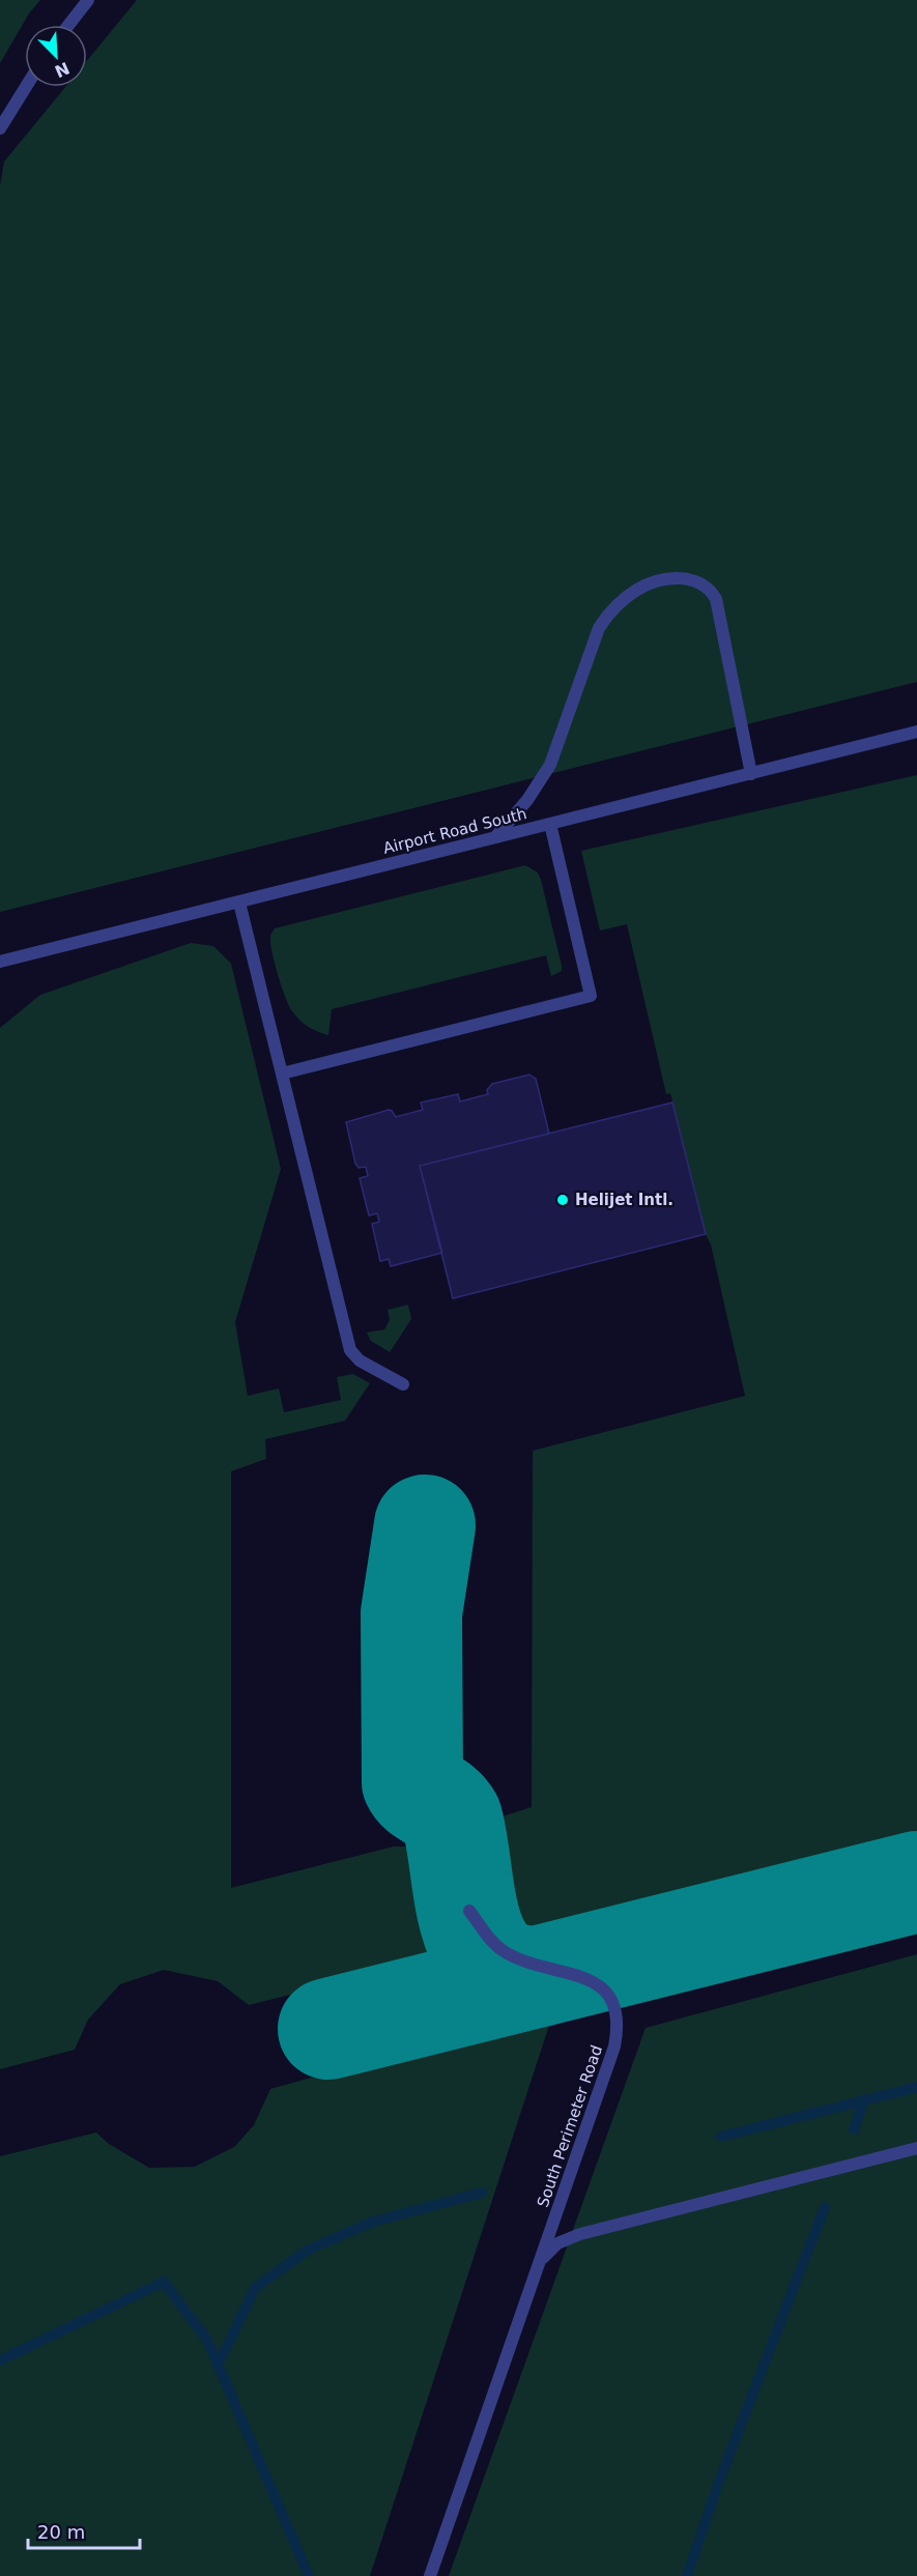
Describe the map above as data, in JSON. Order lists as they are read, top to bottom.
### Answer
{
  "streets": {
    "street": ["Airport Road South", "South Perimeter Road"]
  },
  "places": ["Helijet Intl."],
  "scale_bar": "20 m",
  "north": "bottom right"
}
